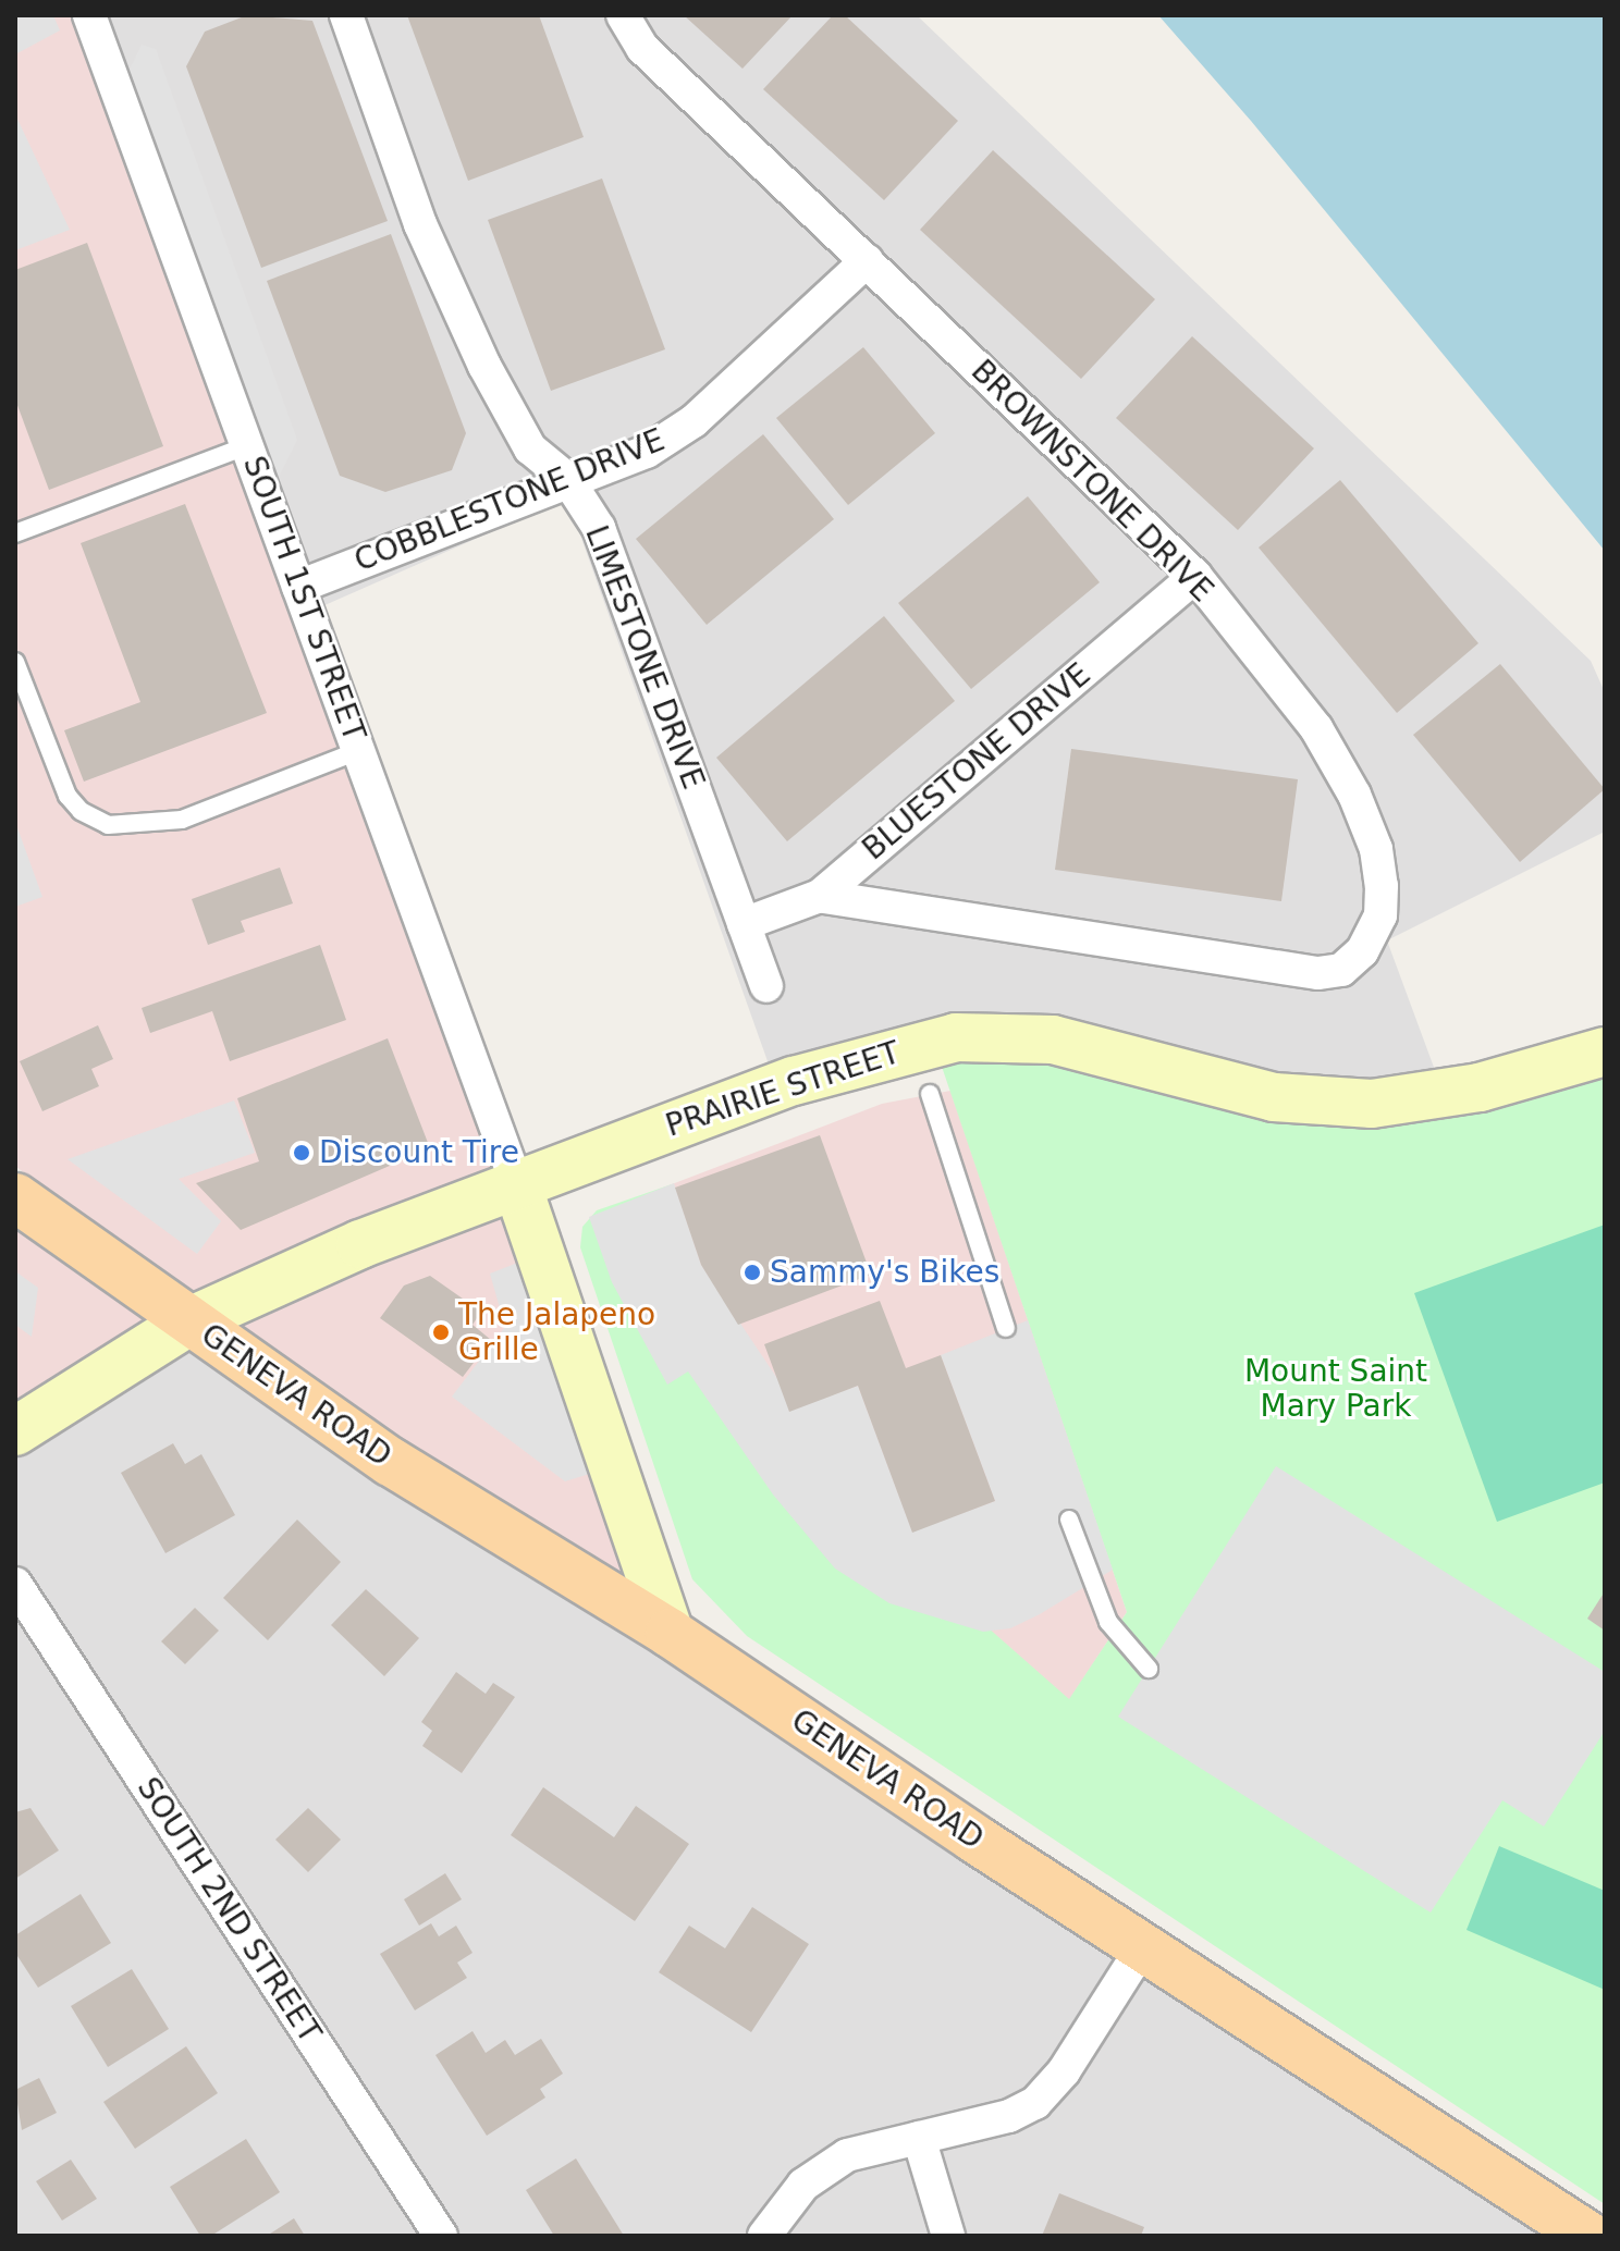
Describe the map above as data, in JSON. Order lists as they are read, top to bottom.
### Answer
{
  "streets": {
    "main road": ["GENEVA ROAD"],
    "street": [
      "BROWNSTONE DRIVE",
      "COBBLESTONE DRIVE",
      "SOUTH 1ST STREET",
      "LIMESTONE DRIVE",
      "BLUESTONE DRIVE",
      "PRAIRIE STREET",
      "SOUTH 2ND STREET"
    ]
  },
  "crossings": [
    ["BROWNSTONE DRIVE", "COBBLESTONE DRIVE"],
    ["BROWNSTONE DRIVE", "BLUESTONE DRIVE"],
    ["COBBLESTONE DRIVE", "SOUTH 1ST STREET"],
    ["COBBLESTONE DRIVE", "LIMESTONE DRIVE"],
    ["SOUTH 1ST STREET", "PRAIRIE STREET"],
    ["LIMESTONE DRIVE", "BLUESTONE DRIVE"],
    ["PRAIRIE STREET", "GENEVA ROAD"]
  ],
  "parks": ["Mount Saint Mary Park"],
  "places": ["Discount Tire", "Sammy's Bikes", "The Jalapeno Grille"]
}
